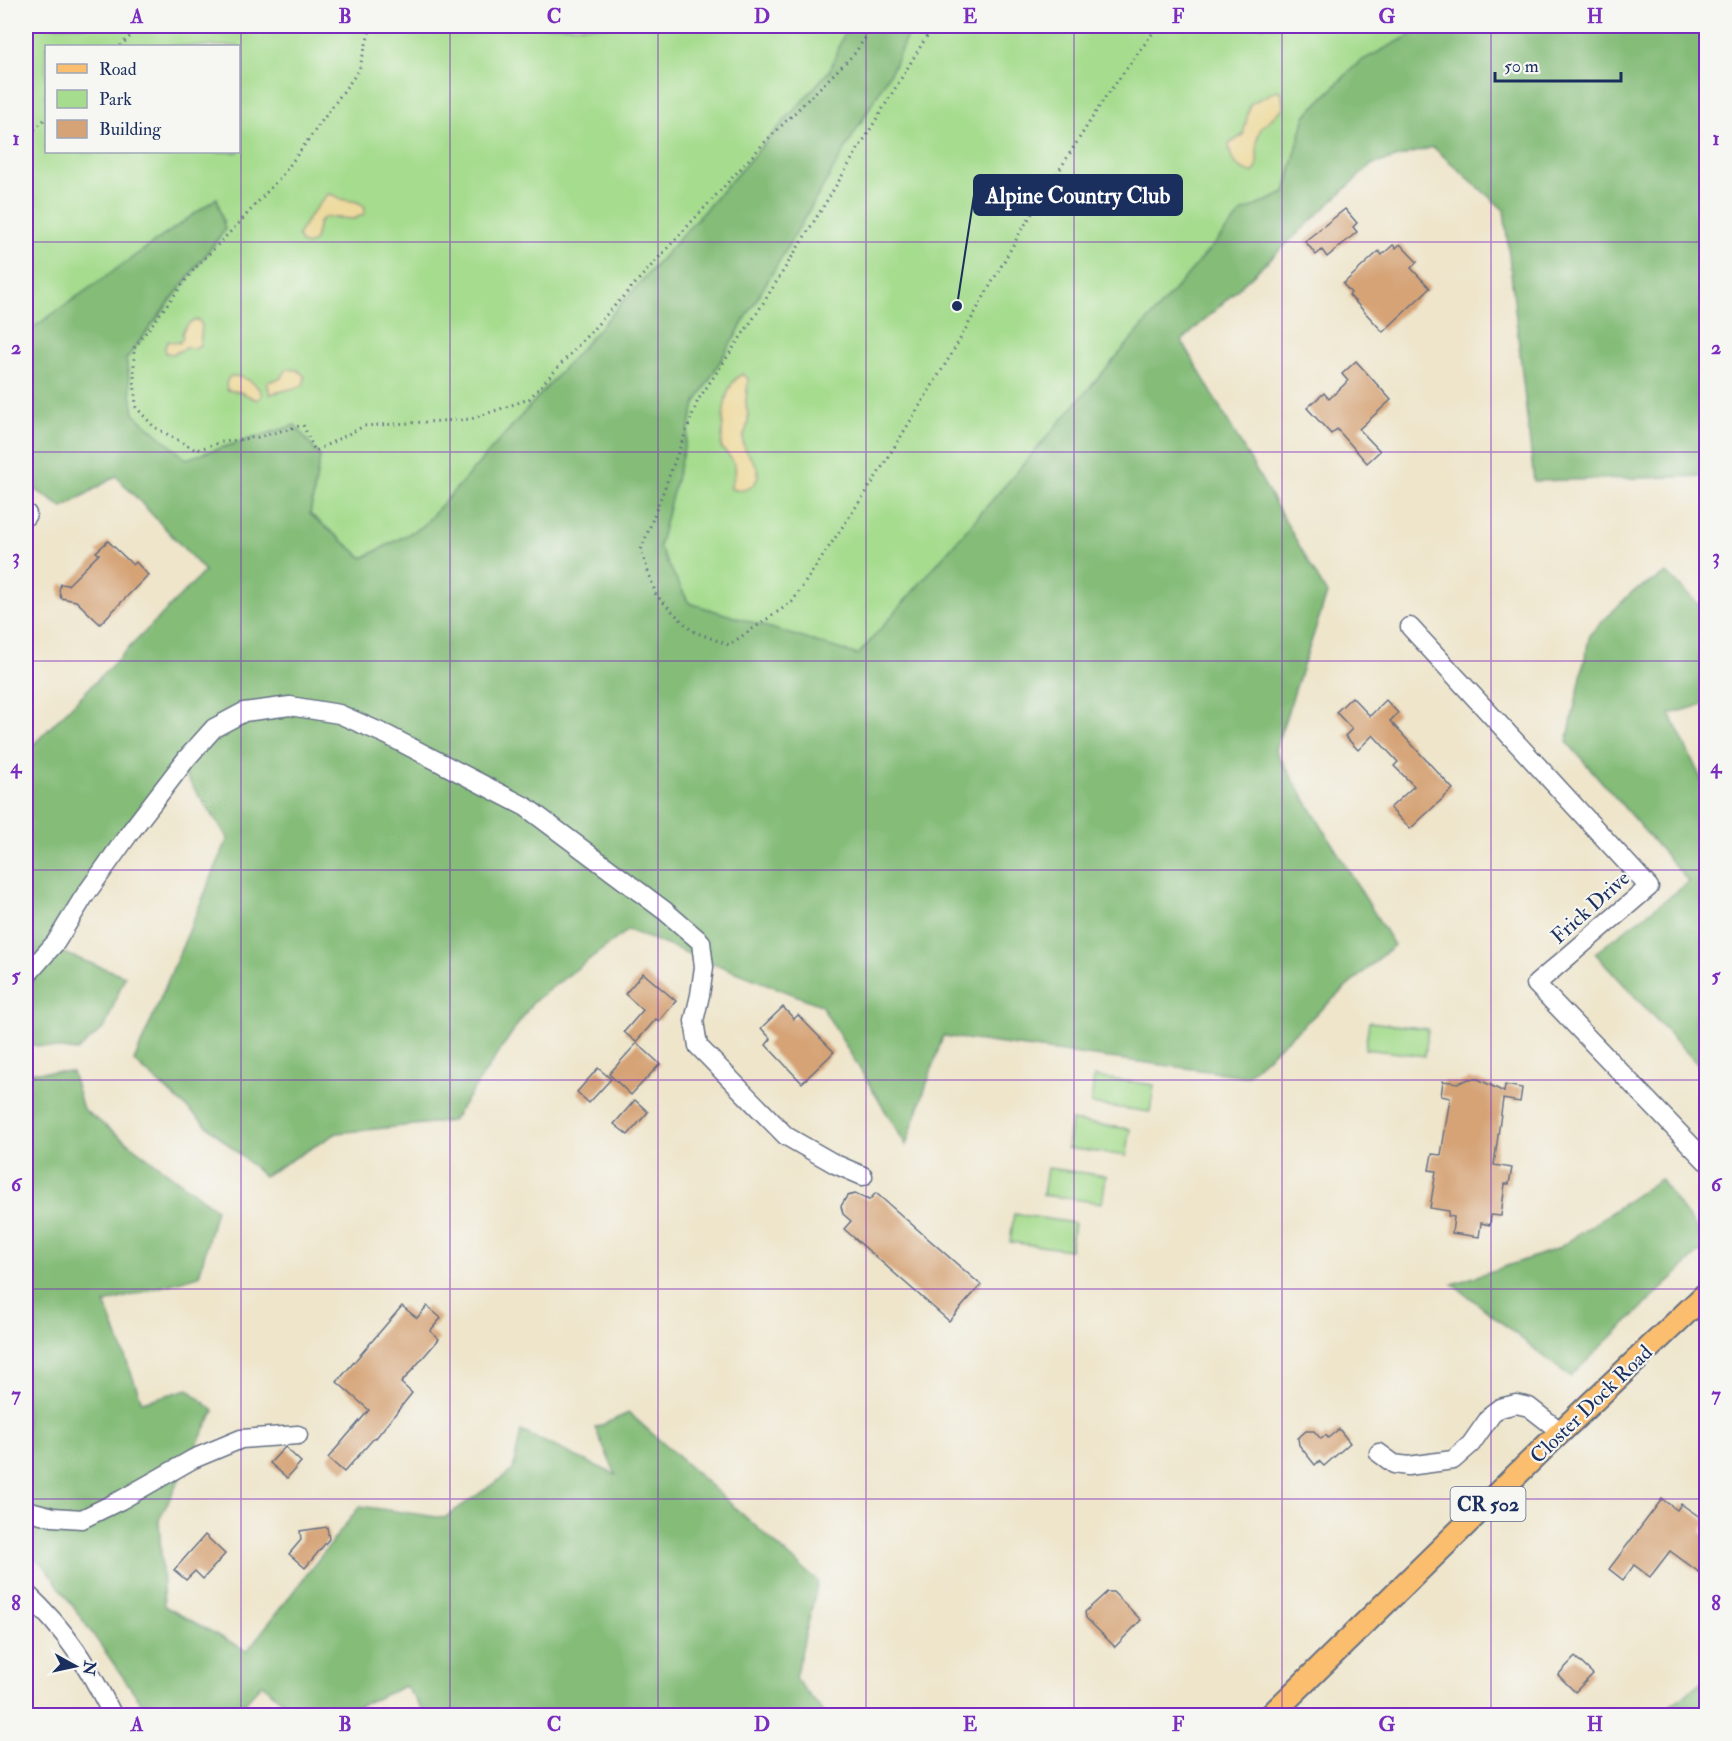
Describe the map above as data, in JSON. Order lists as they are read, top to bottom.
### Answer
{
  "streets": {
    "main road": ["Closter Dock Road", "CR 502"],
    "street": ["Frick Drive"]
  },
  "places": ["Alpine Country Club"],
  "legend": ["Road", "Park", "Building"],
  "scale_bar": "50 m",
  "north": "right",
  "grid": {
    "columns": [
      "A",
      "B",
      "C",
      "D",
      "E",
      "F",
      "G",
      "H"
    ],
    "rows": [
      "1",
      "2",
      "3",
      "4",
      "5",
      "6",
      "7",
      "8"
    ]
  }
}
